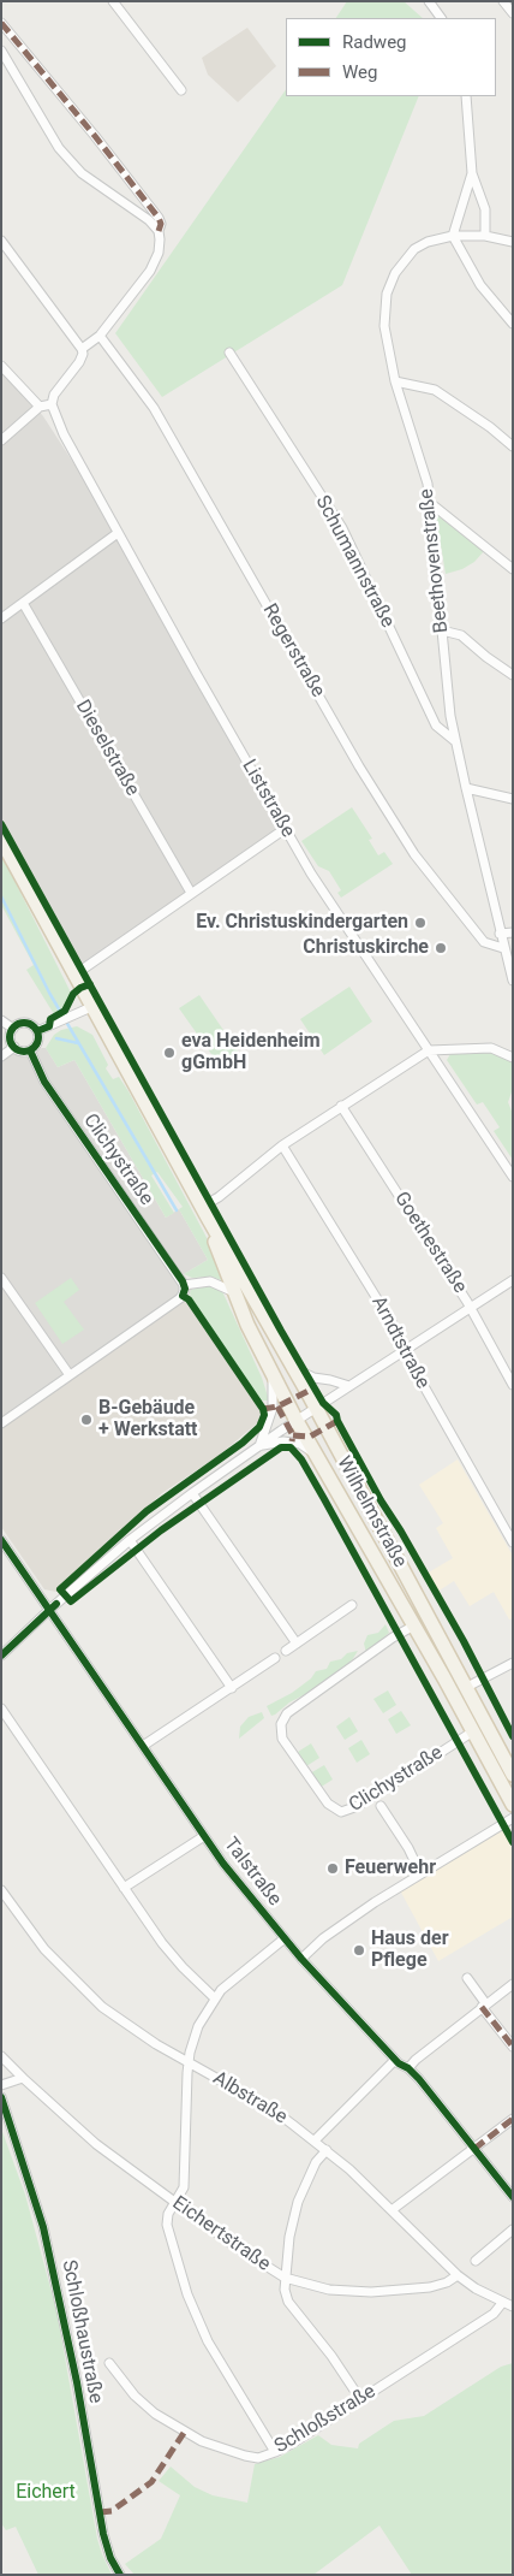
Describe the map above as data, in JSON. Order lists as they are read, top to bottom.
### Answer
{
  "streets": {
    "main road": ["Wilhelmstraße"],
    "street": [
      "Beethovenstraße",
      "Schumannstraße",
      "Regerstraße",
      "Dieselstraße",
      "Liststraße",
      "Clichystraße",
      "Goethestraße",
      "Arndtstraße",
      "Talstraße",
      "Albstraße",
      "Eichertstraße",
      "Schloßhaustraße",
      "Schloßstraße"
    ]
  },
  "crossings": [
    ["Beethovenstraße", "Schumannstraße"],
    ["Beethovenstraße", "Regerstraße"],
    ["Albstraße", "Eichertstraße"],
    ["Albstraße", "Schloßstraße"]
  ],
  "parks": ["Eichert"],
  "places": [
    "Ev. Christuskindergarten",
    "Christuskirche",
    "eva Heidenheim gGmbH",
    "B-Gebäude + Werkstatt",
    "Feuerwehr",
    "Haus der Pflege"
  ],
  "legend": ["Radweg", "Weg"]
}
